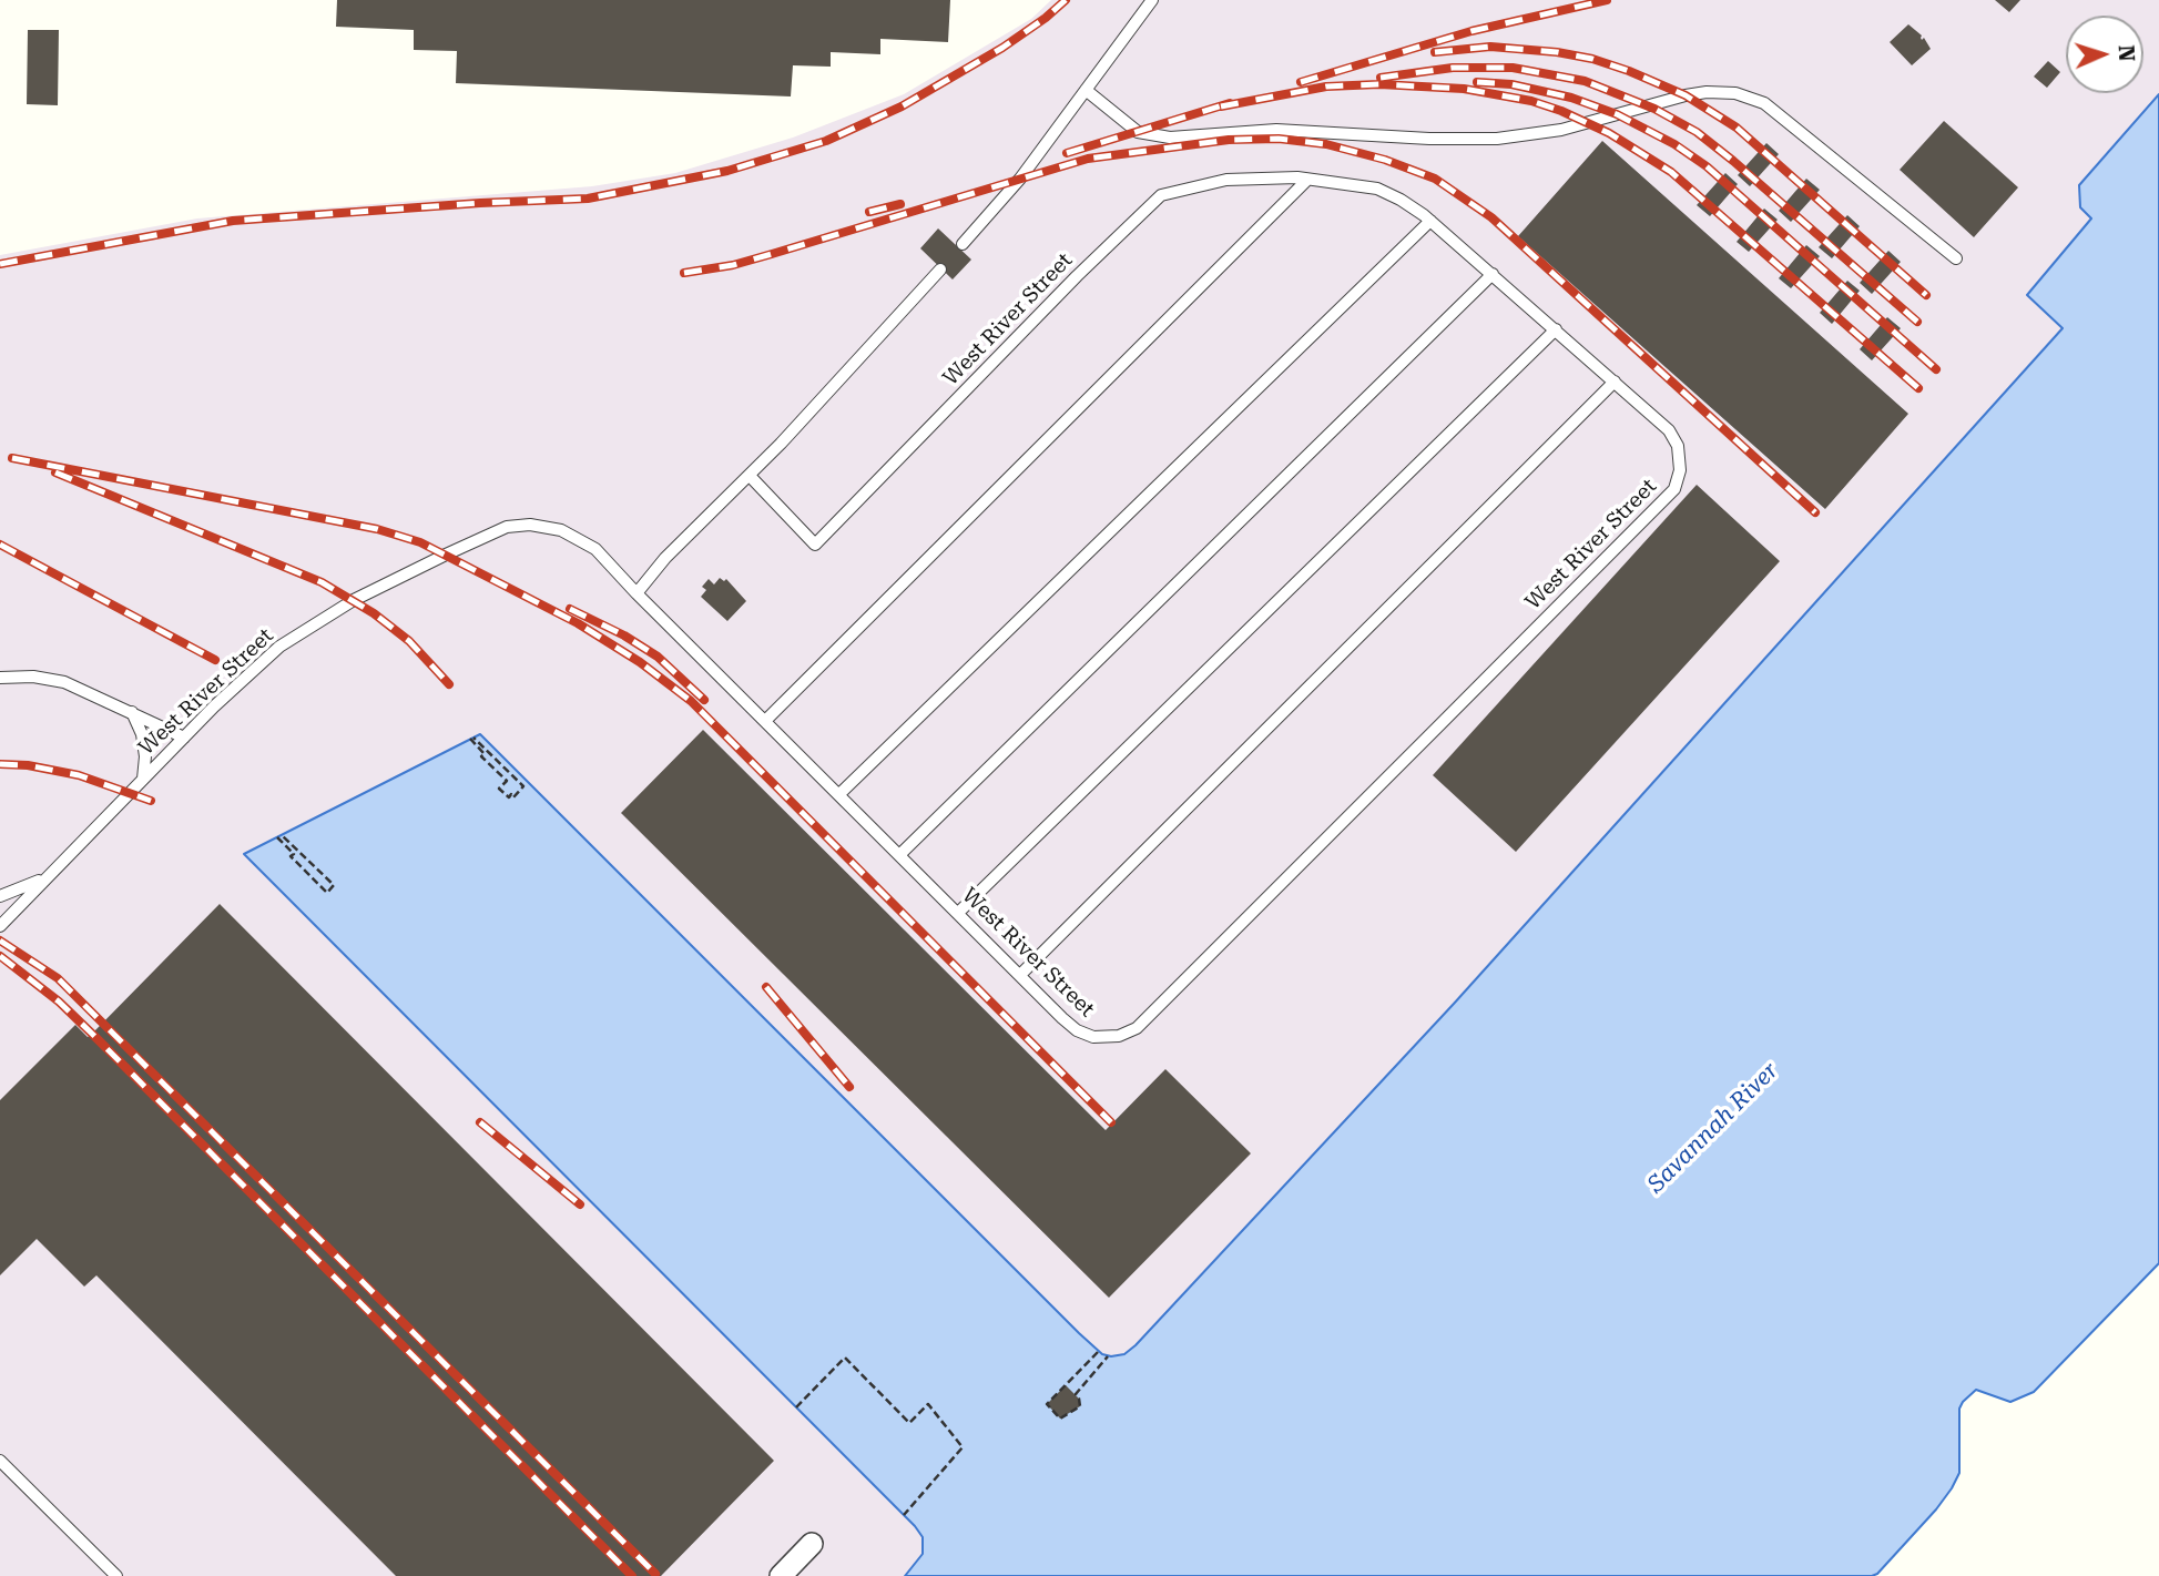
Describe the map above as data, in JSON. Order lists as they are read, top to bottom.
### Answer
{
  "streets": {
    "lane": ["West River Street"]
  },
  "water": ["Savannah River"],
  "north": "right"
}
